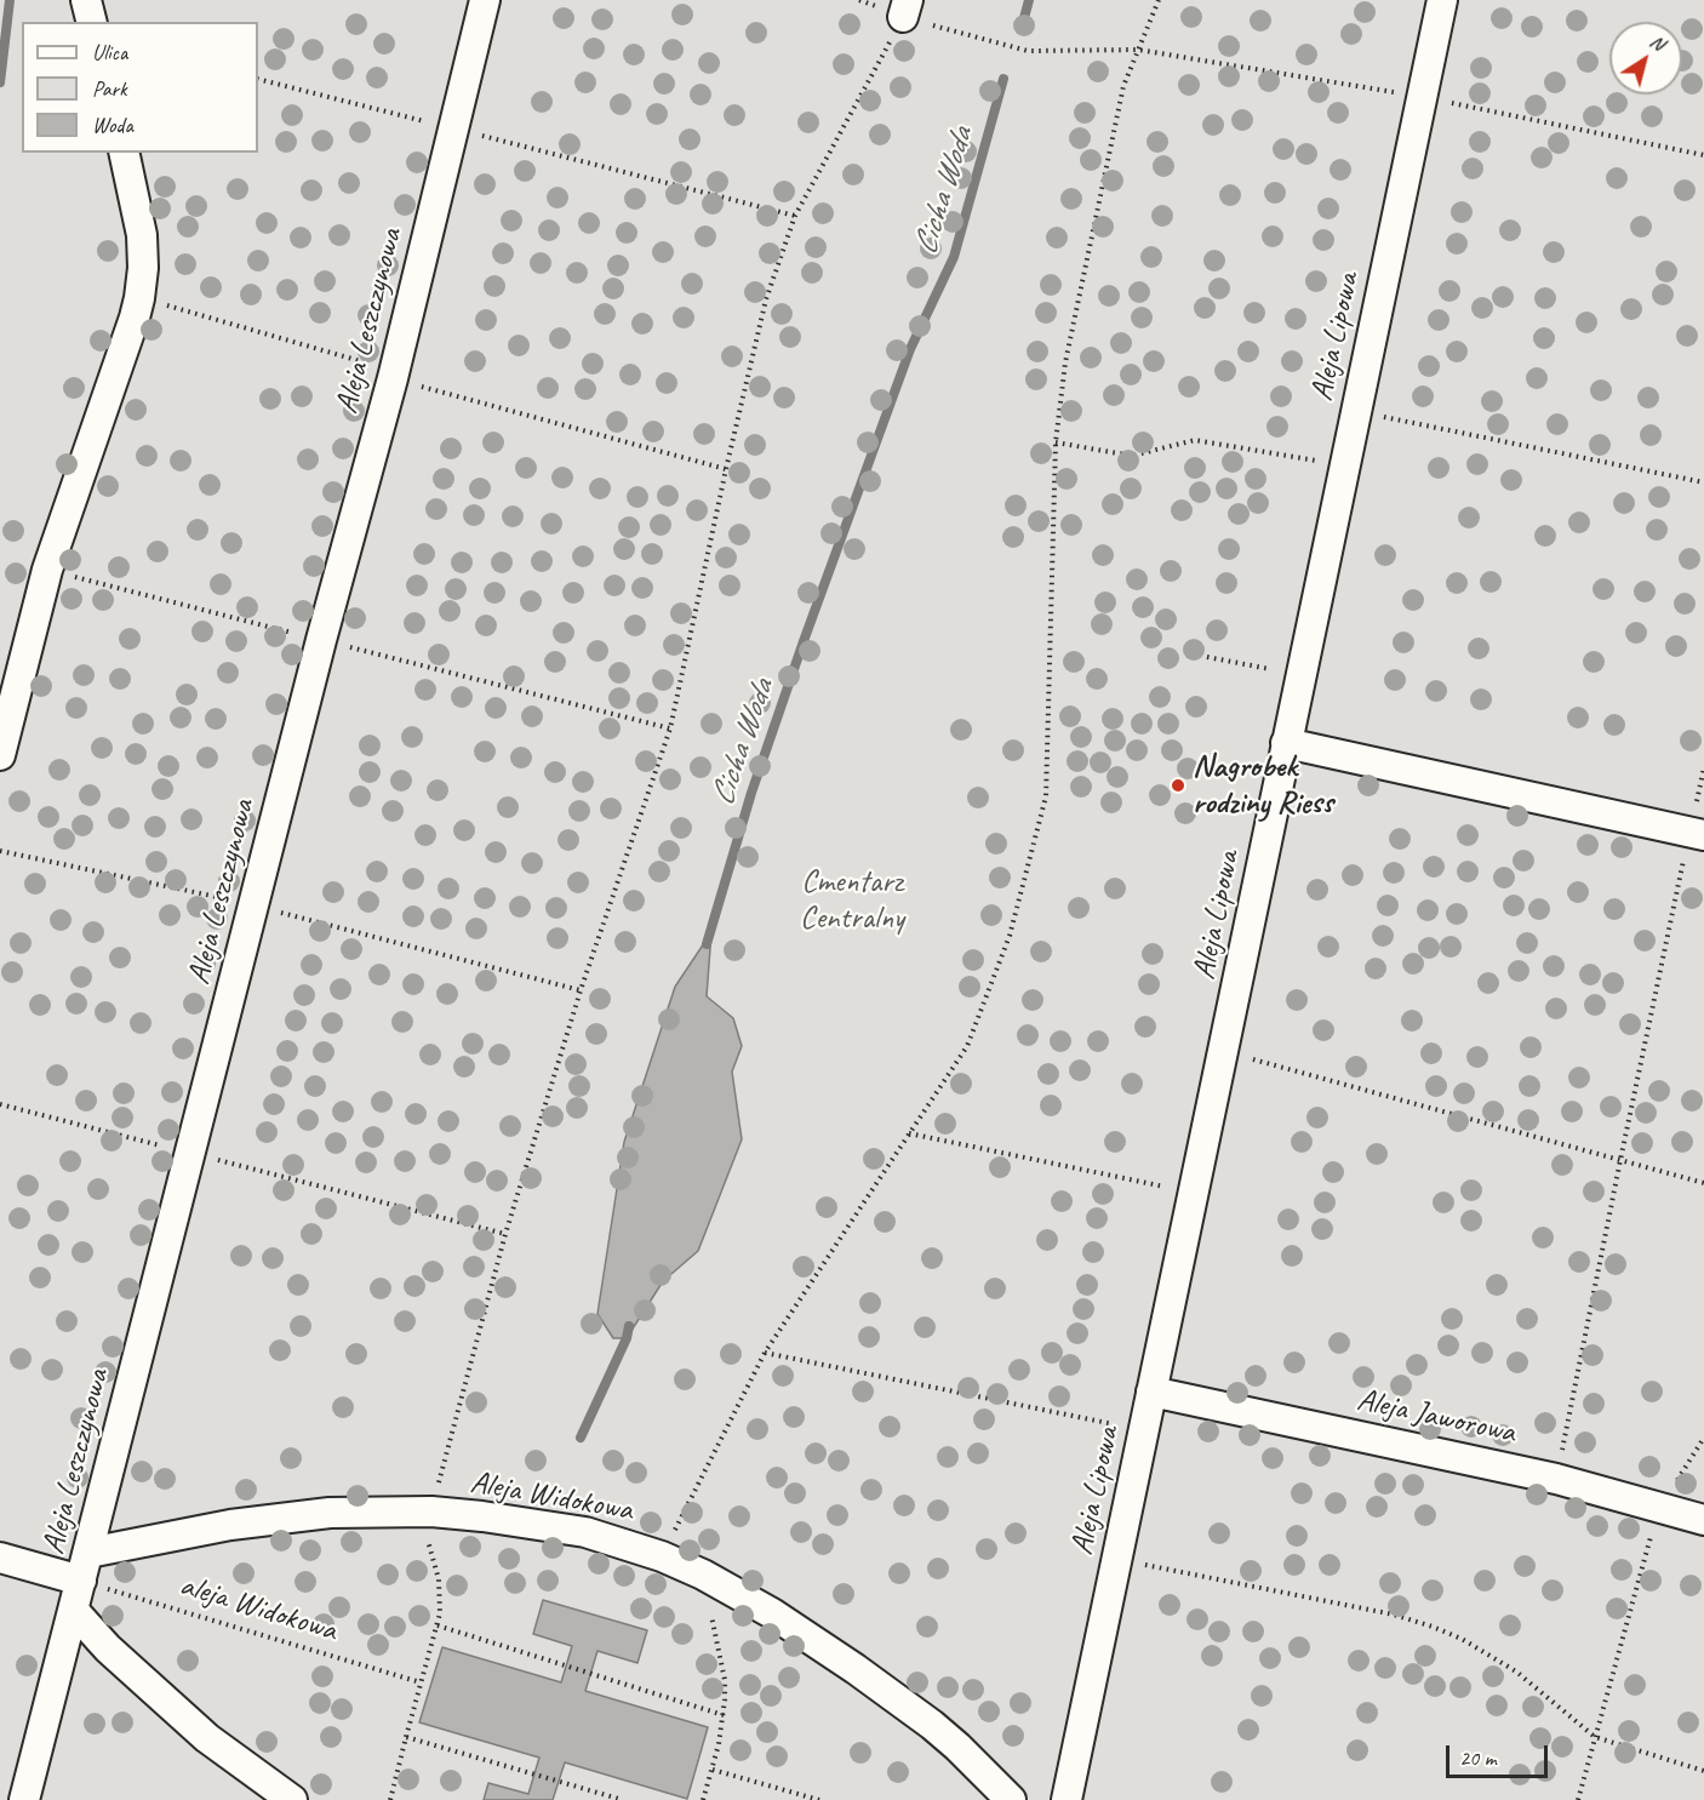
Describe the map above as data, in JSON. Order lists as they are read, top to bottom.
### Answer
{
  "streets": {
    "street": [
      "Aleja Leszczynowa",
      "Aleja Lipowa",
      "Aleja Jaworowa",
      "Aleja Widokowa"
    ],
    "path": ["aleja Widokowa"]
  },
  "crossings": [
    ["Aleja Leszczynowa", "Aleja Widokowa"],
    ["Aleja Leszczynowa", "aleja Widokowa"],
    ["Aleja Lipowa", "Aleja Jaworowa"]
  ],
  "water": ["Cicha Woda"],
  "parks": ["Cmentarz Centralny"],
  "places": ["Nagrobek rodziny Riess"],
  "legend": ["Ulica", "Park", "Woda"],
  "scale_bar": "20 m",
  "north": "top right"
}
